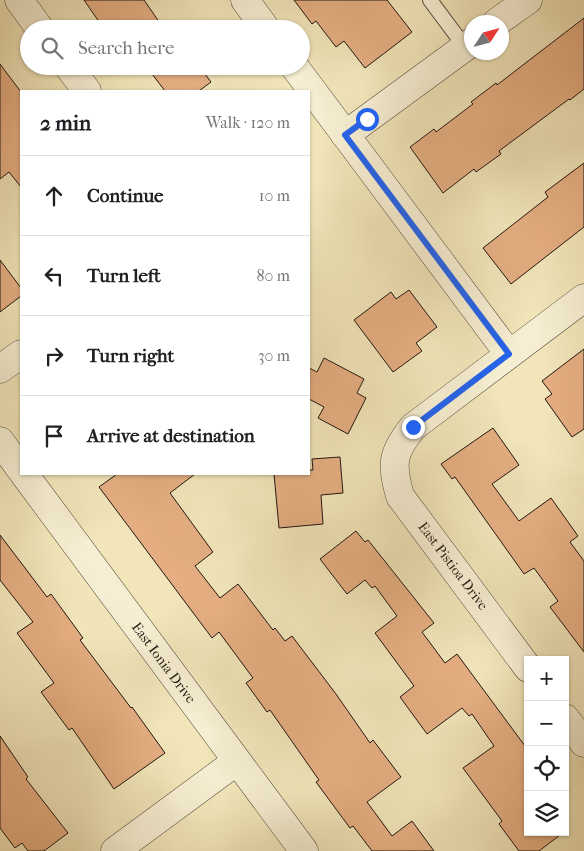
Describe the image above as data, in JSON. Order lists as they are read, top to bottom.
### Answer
{
  "streets": {
    "street": ["East Pistioa Drive", "East Ionia Drive"]
  },
  "north": "top right",
  "page": {
    "search": "Search here",
    "heading": ["2 min", "Walk · 120 m"],
    "list": [
      ["Continue", "10 m"],
      ["Turn left", "80 m"],
      ["Turn right", "30 m"],
      "Arrive at destination"
    ],
    "map_buttons": ["+", "−"]
  }
}
